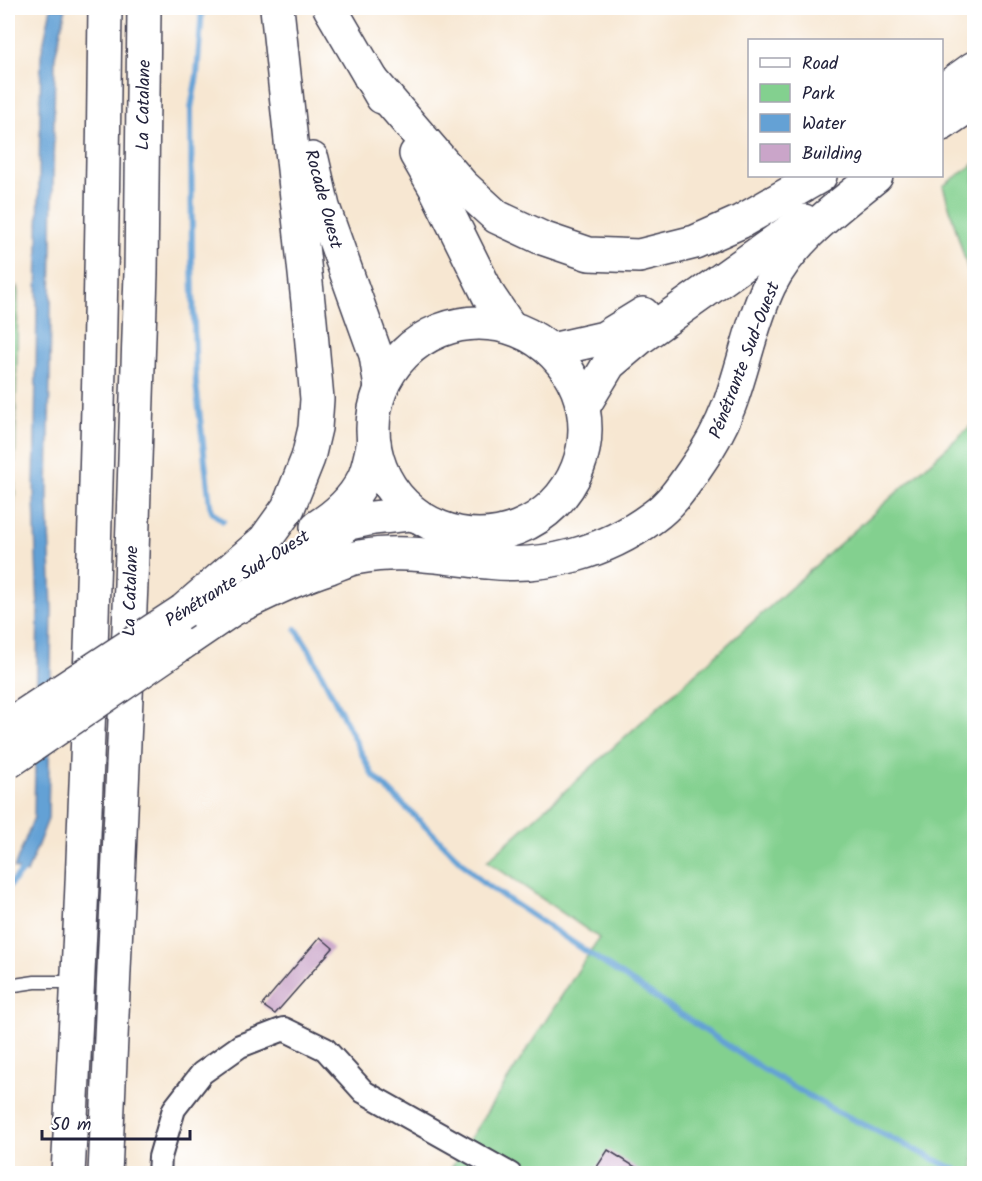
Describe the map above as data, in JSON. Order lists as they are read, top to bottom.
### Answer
{
  "streets": {
    "highway": ["La Catalane", "Rocade Ouest", "Pénétrante Sud-Ouest"]
  },
  "crossings": [
    ["Rocade Ouest", "Pénétrante Sud-Ouest"]
  ],
  "legend": [
    "Road",
    "Park",
    "Water",
    "Building"
  ],
  "scale_bar": "50 m"
}
